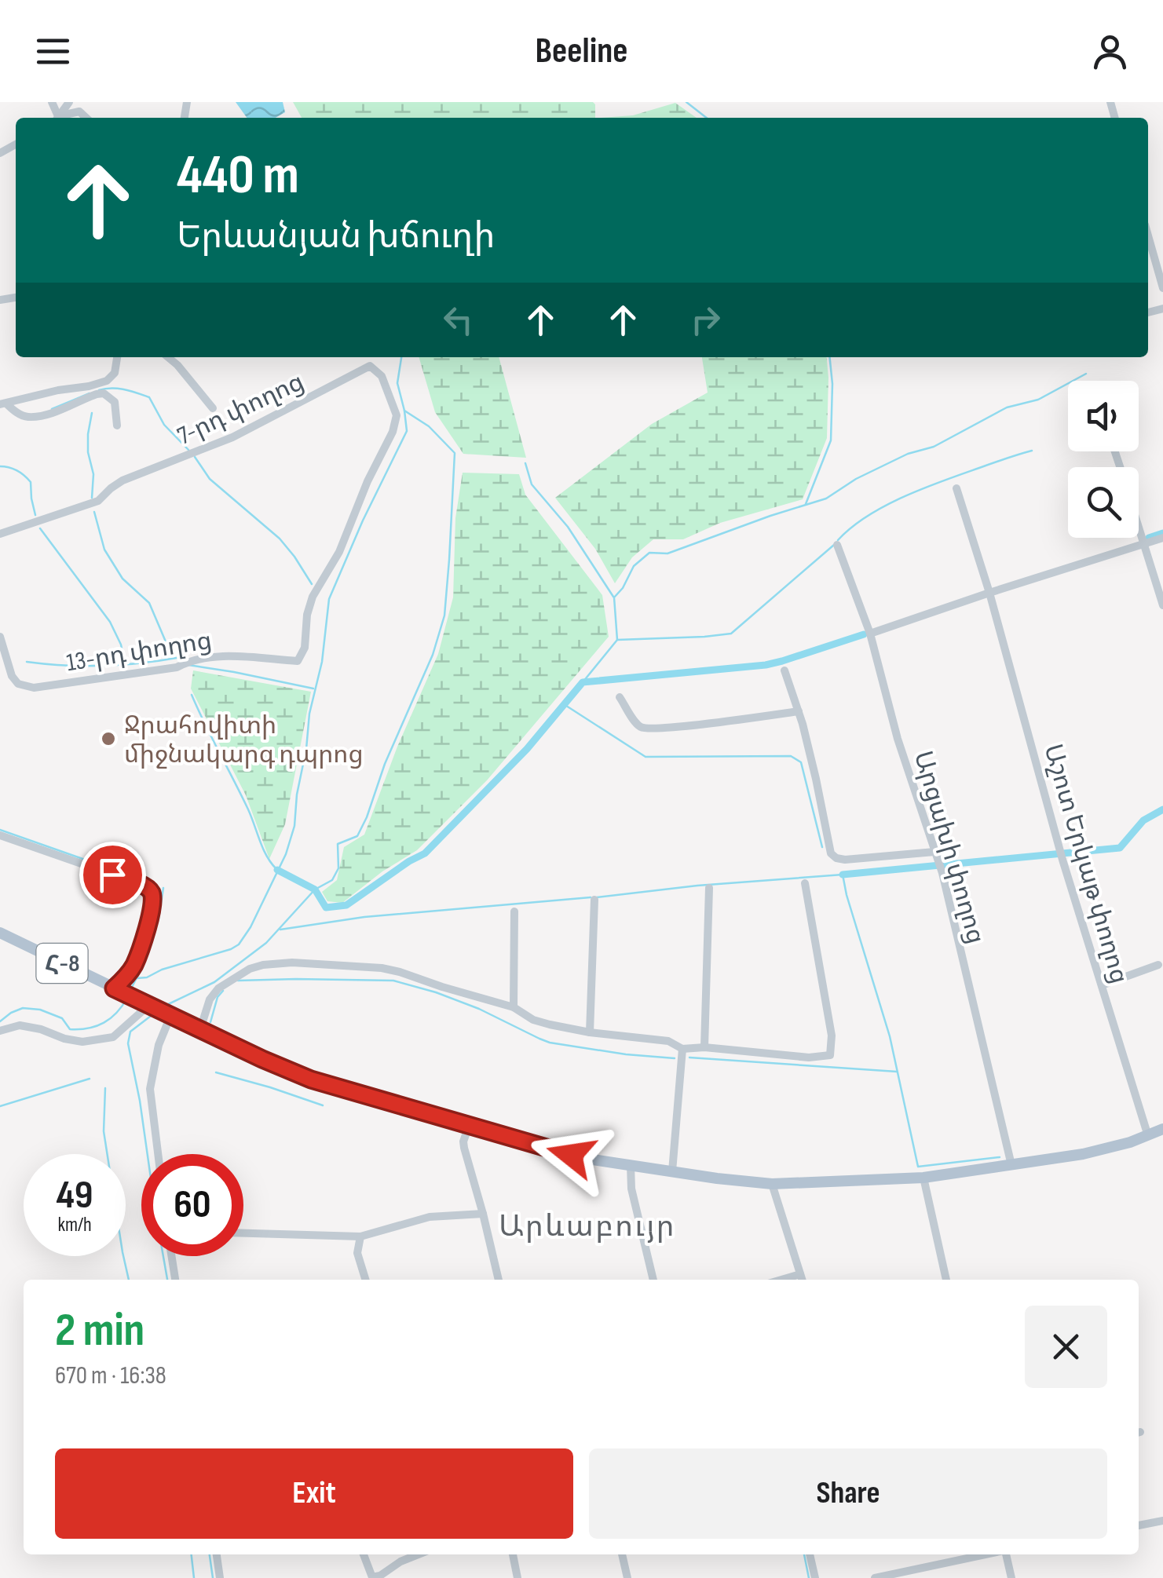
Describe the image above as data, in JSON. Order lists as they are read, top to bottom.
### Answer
{
  "streets": {
    "main road": ["Հ-8"],
    "street": [
      "7-րդ փողոց",
      "13-րդ փողոց",
      "Արցախի փողոց",
      "Աշոտ Երկաթ փողոց"
    ]
  },
  "crossings": [
    ["7-րդ փողոց", "13-րդ փողոց"],
    ["Արցախի փողոց", "Հ-8"],
    ["Աշոտ Երկաթ փողոց", "Հ-8"]
  ],
  "districts": ["Արևաբույր"],
  "places": ["Ջրահովիտի միջնակարգ դպրոց"],
  "page": {
    "header": "Beeline",
    "turn": ["440 m", "Երևանյան խճուղի"],
    "speed": "49 km/h",
    "limit": "60",
    "heading": ["2 min", "670 m · 16:38"],
    "buttons": ["Exit", "Share"]
  }
}
